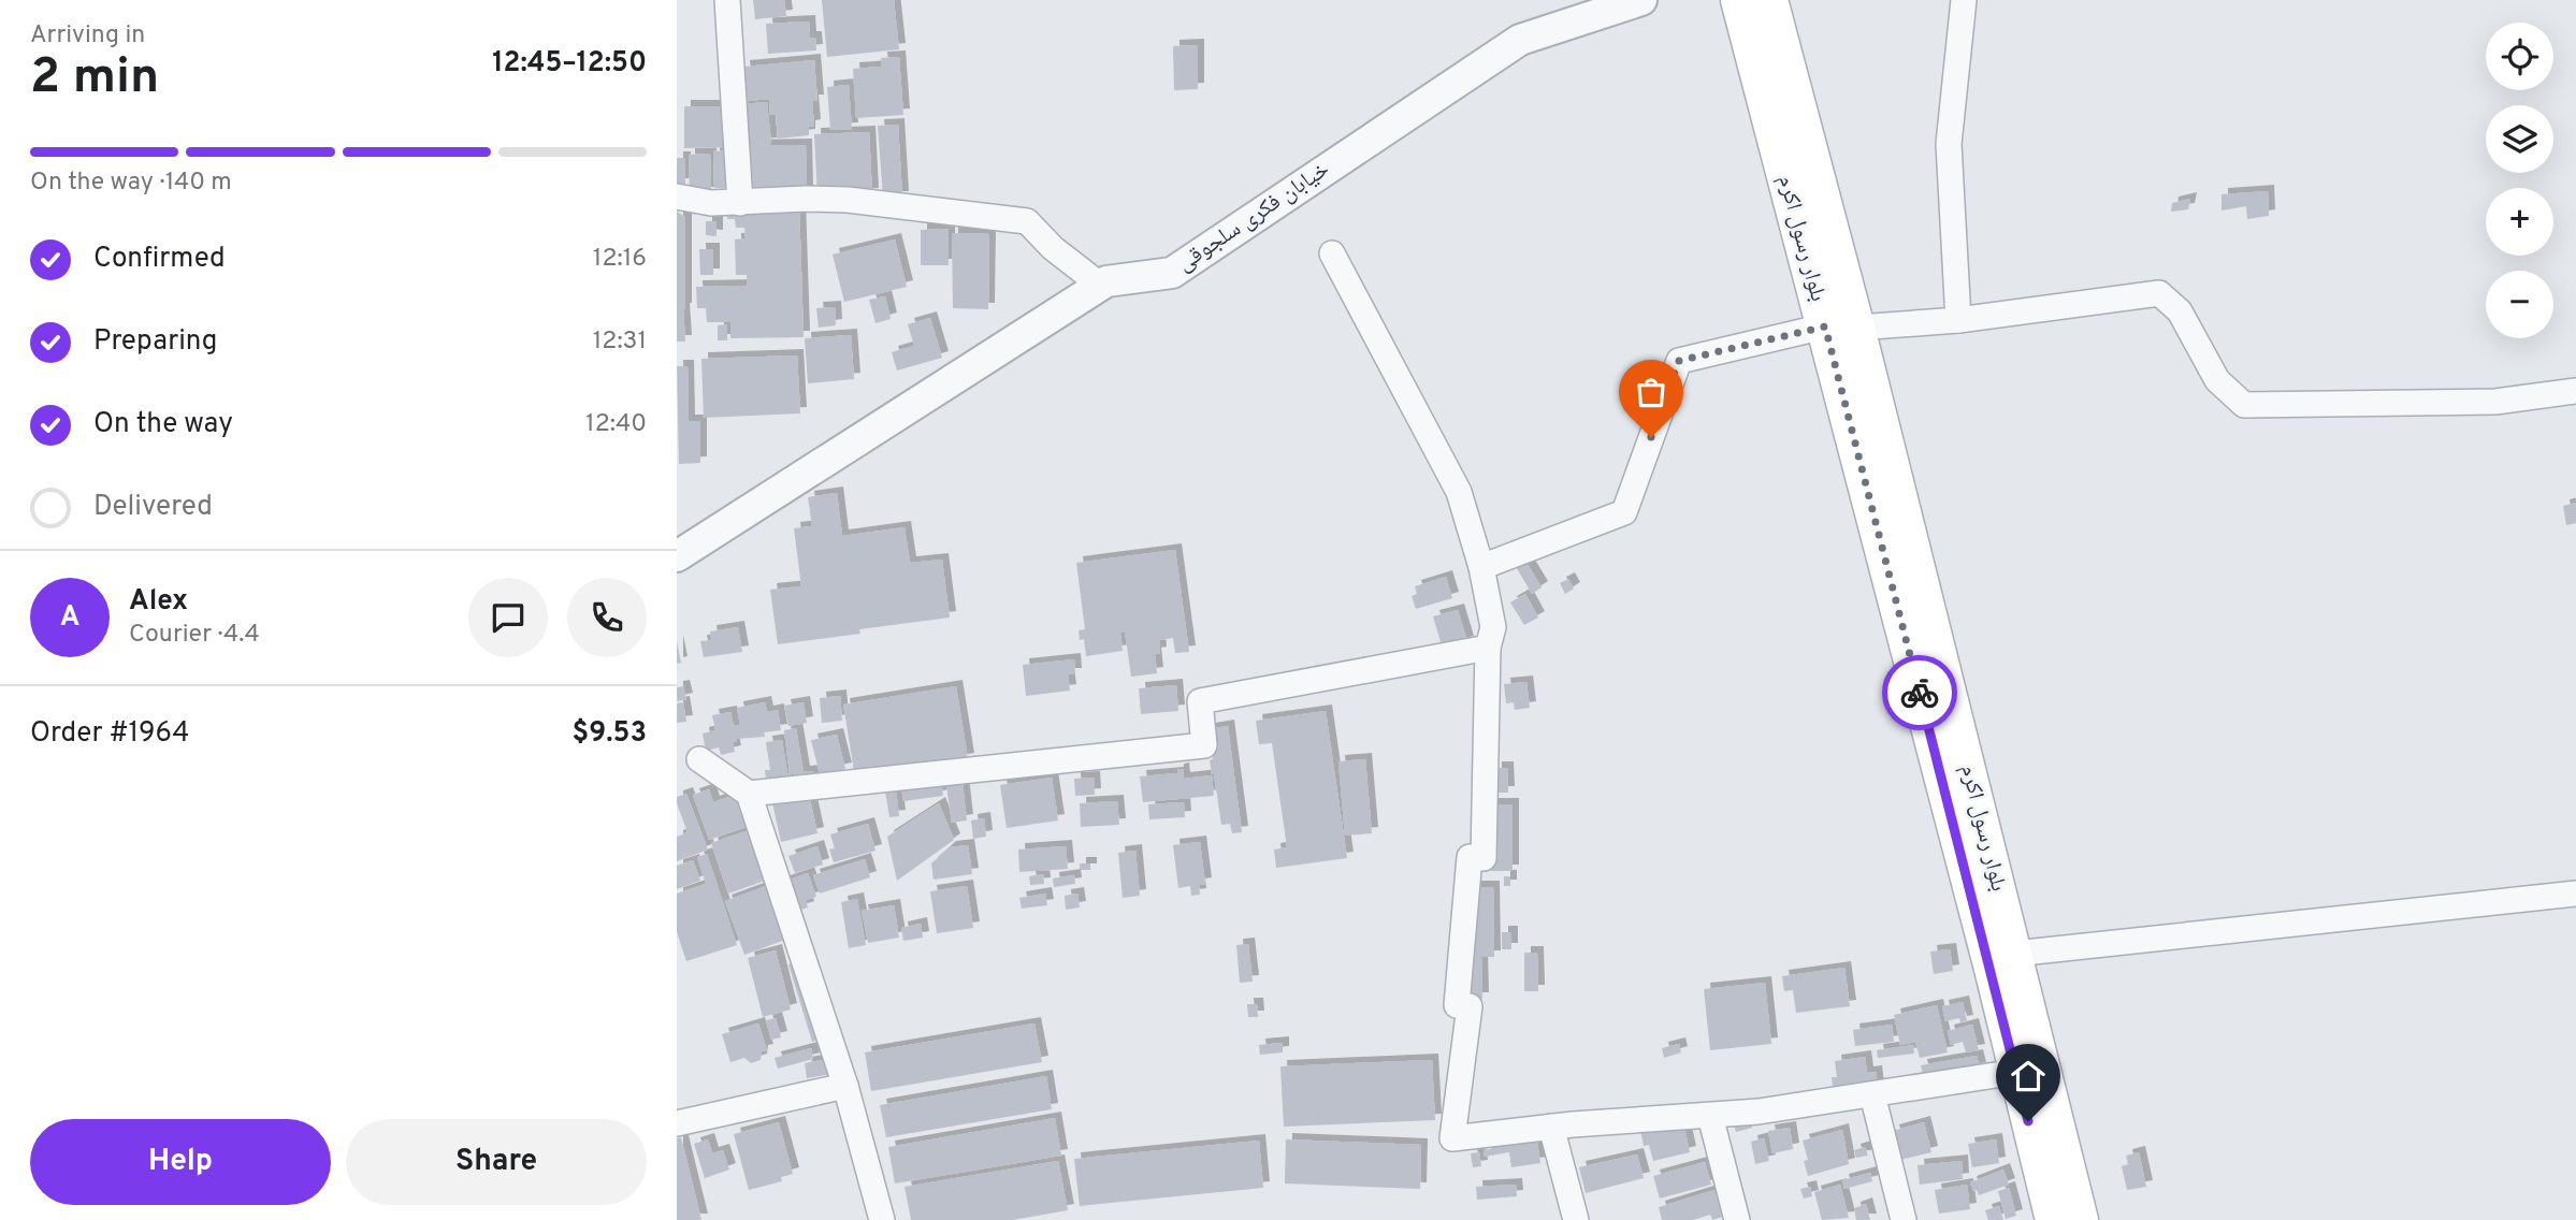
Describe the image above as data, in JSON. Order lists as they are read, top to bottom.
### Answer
{
  "streets": {
    "main road": ["بلوار رسول اکرم"],
    "street": ["خیابان فکری سلجوقی"]
  },
  "page": {
    "heading": ["2 min", "Arriving in", "12:45–12:50"],
    "panel": [
      "Alex",
      "Courier · 4.4",
      "Order #1964",
      "$9.53"
    ],
    "map_buttons": ["+", "−"],
    "bar": "On the way · 140 m",
    "list": [
      ["Confirmed", "12:16"],
      ["Preparing", "12:31"],
      ["On the way", "12:40"],
      "Delivered"
    ],
    "round": "A",
    "buttons": ["Help", "Share"]
  }
}
